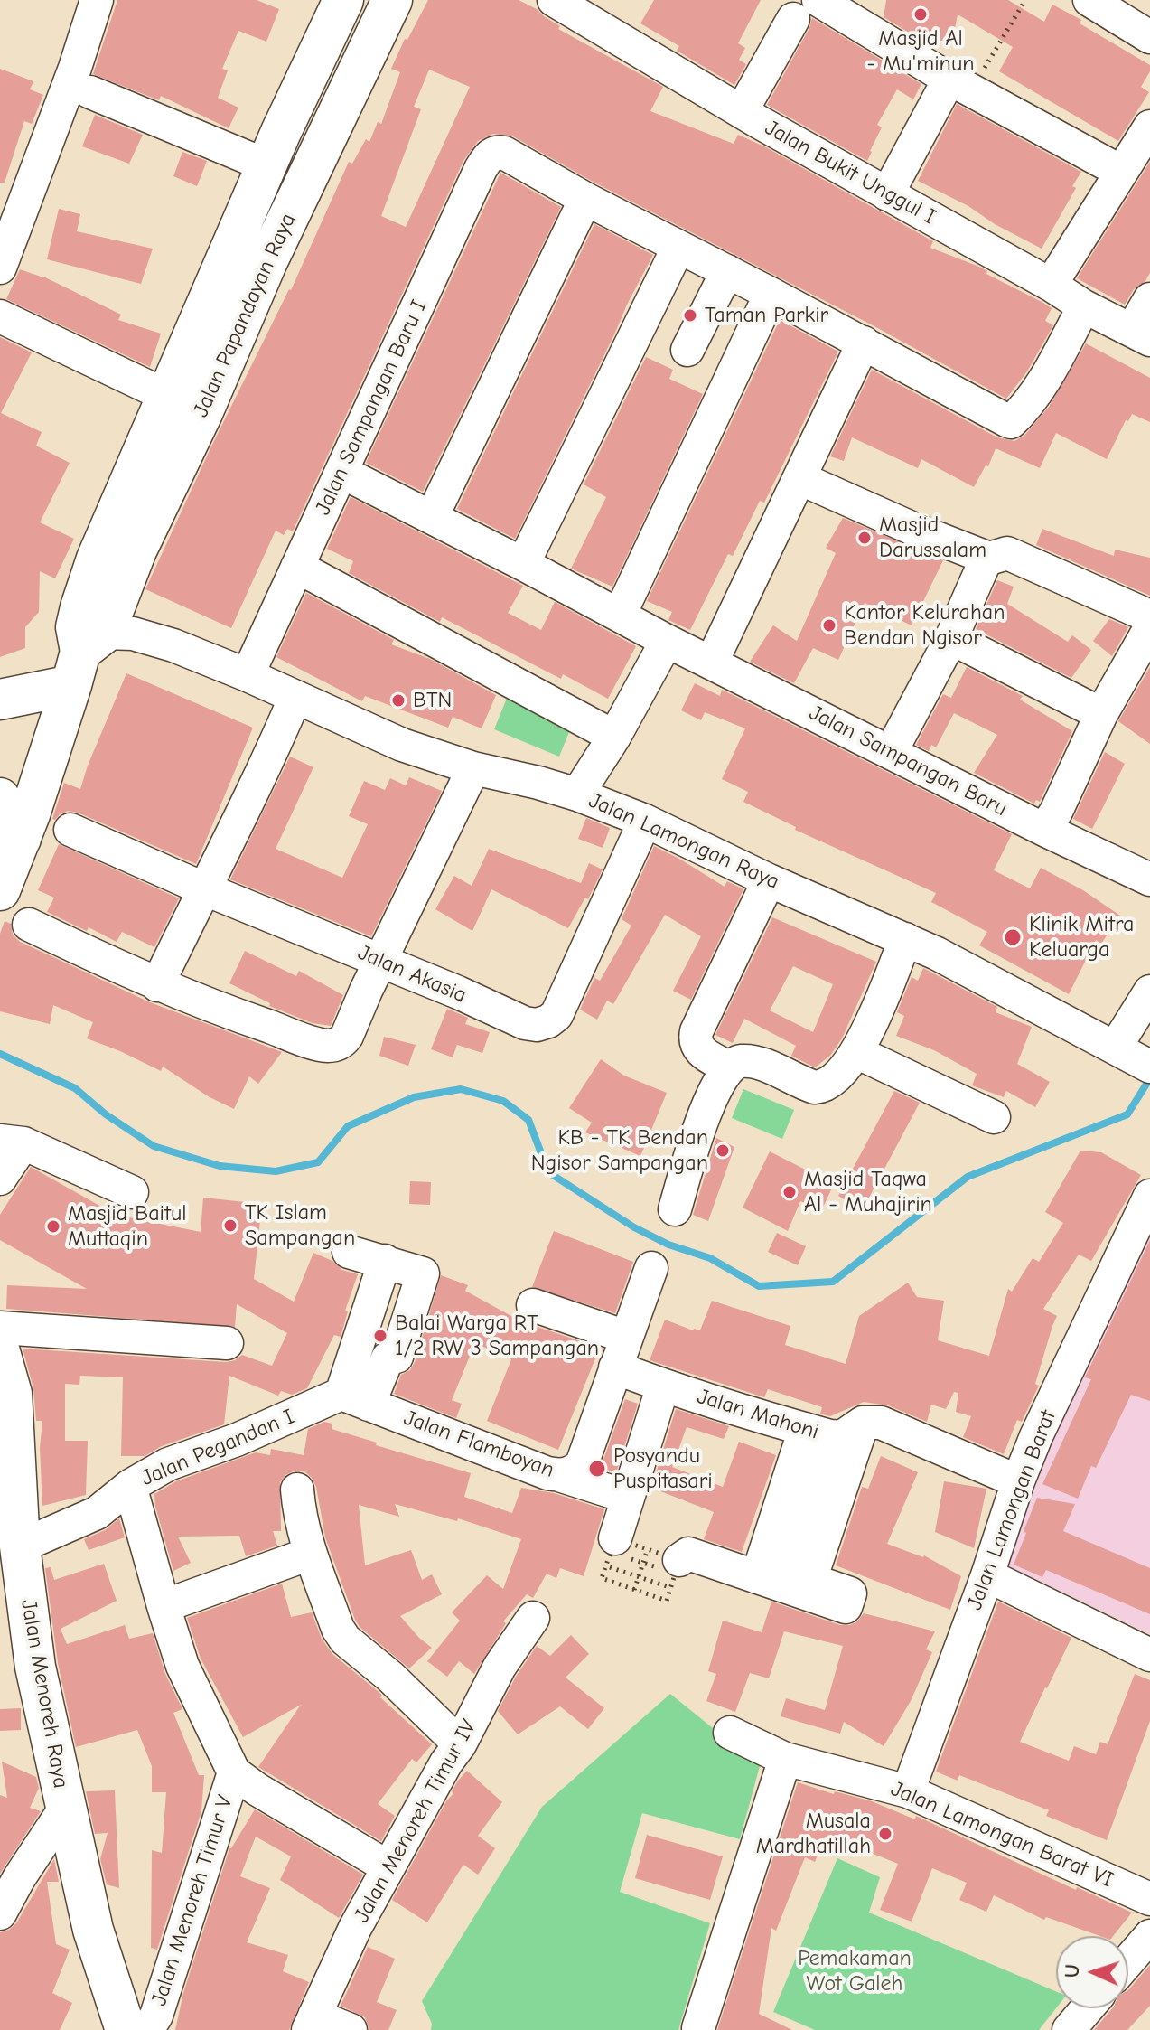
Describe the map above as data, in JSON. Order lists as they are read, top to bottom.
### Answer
{
  "streets": {
    "main road": ["Jalan Papandayan Raya", "Jalan Menoreh Raya"],
    "street": [
      "Jalan Bukit Unggul I",
      "Jalan Sampangan Baru I",
      "Jalan Sampangan Baru",
      "Jalan Lamongan Raya",
      "Jalan Akasia",
      "Jalan Mahoni",
      "Jalan Flamboyan",
      "Jalan Pegandan I",
      "Jalan Lamongan Barat",
      "Jalan Menoreh Timur IV",
      "Jalan Lamongan Barat VI",
      "Jalan Menoreh Timur V"
    ]
  },
  "crossings": [
    ["Jalan Papandayan Raya", "Jalan Lamongan Raya"],
    ["Jalan Sampangan Baru I", "Jalan Sampangan Baru"],
    ["Jalan Sampangan Baru I", "Jalan Lamongan Raya"],
    ["Jalan Lamongan Raya", "Jalan Akasia"],
    ["Jalan Mahoni", "Jalan Flamboyan"],
    ["Jalan Flamboyan", "Jalan Pegandan I"],
    ["Jalan Pegandan I", "Jalan Menoreh Raya"],
    ["Jalan Pegandan I", "Jalan Menoreh Timur V"],
    ["Jalan Lamongan Barat", "Jalan Lamongan Barat VI"]
  ],
  "parks": ["Pemakaman Wot Galeh"],
  "places": [
    "Masjid Al - Mu'minun",
    "Taman Parkir",
    "Masjid Darussalam",
    "Kantor Kelurahan Bendan Ngisor",
    "BTN",
    "Klinik Mitra Keluarga",
    "KB - TK Bendan Ngisor Sampangan",
    "Masjid Taqwa Al - Muhajirin",
    "TK Islam Sampangan",
    "Masjid Baitul Muttaqin",
    "Balai Warga RT 1/2 RW 3 Sampangan",
    "Posyandu Puspitasari",
    "Musala Mardhatillah"
  ],
  "north": "left"
}
